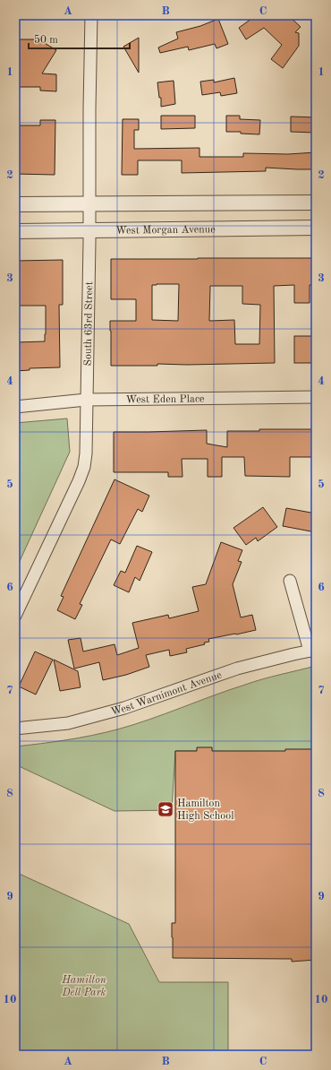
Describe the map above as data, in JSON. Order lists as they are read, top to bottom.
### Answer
{
  "streets": {
    "street": [
      "West Morgan Avenue",
      "South 63rd Street",
      "West Eden Place",
      "West Warnimont Avenue"
    ]
  },
  "crossings": [
    ["West Morgan Avenue", "South 63rd Street"],
    ["South 63rd Street", "West Eden Place"]
  ],
  "parks": ["Hamilton Dell Park"],
  "places": {
    "school or university": ["Hamilton High School"]
  },
  "scale_bar": "50 m",
  "grid": {
    "columns": ["A", "B", "C"],
    "rows": [
      "1",
      "2",
      "3",
      "4",
      "5",
      "6",
      "7",
      "8",
      "9",
      "10"
    ]
  }
}
